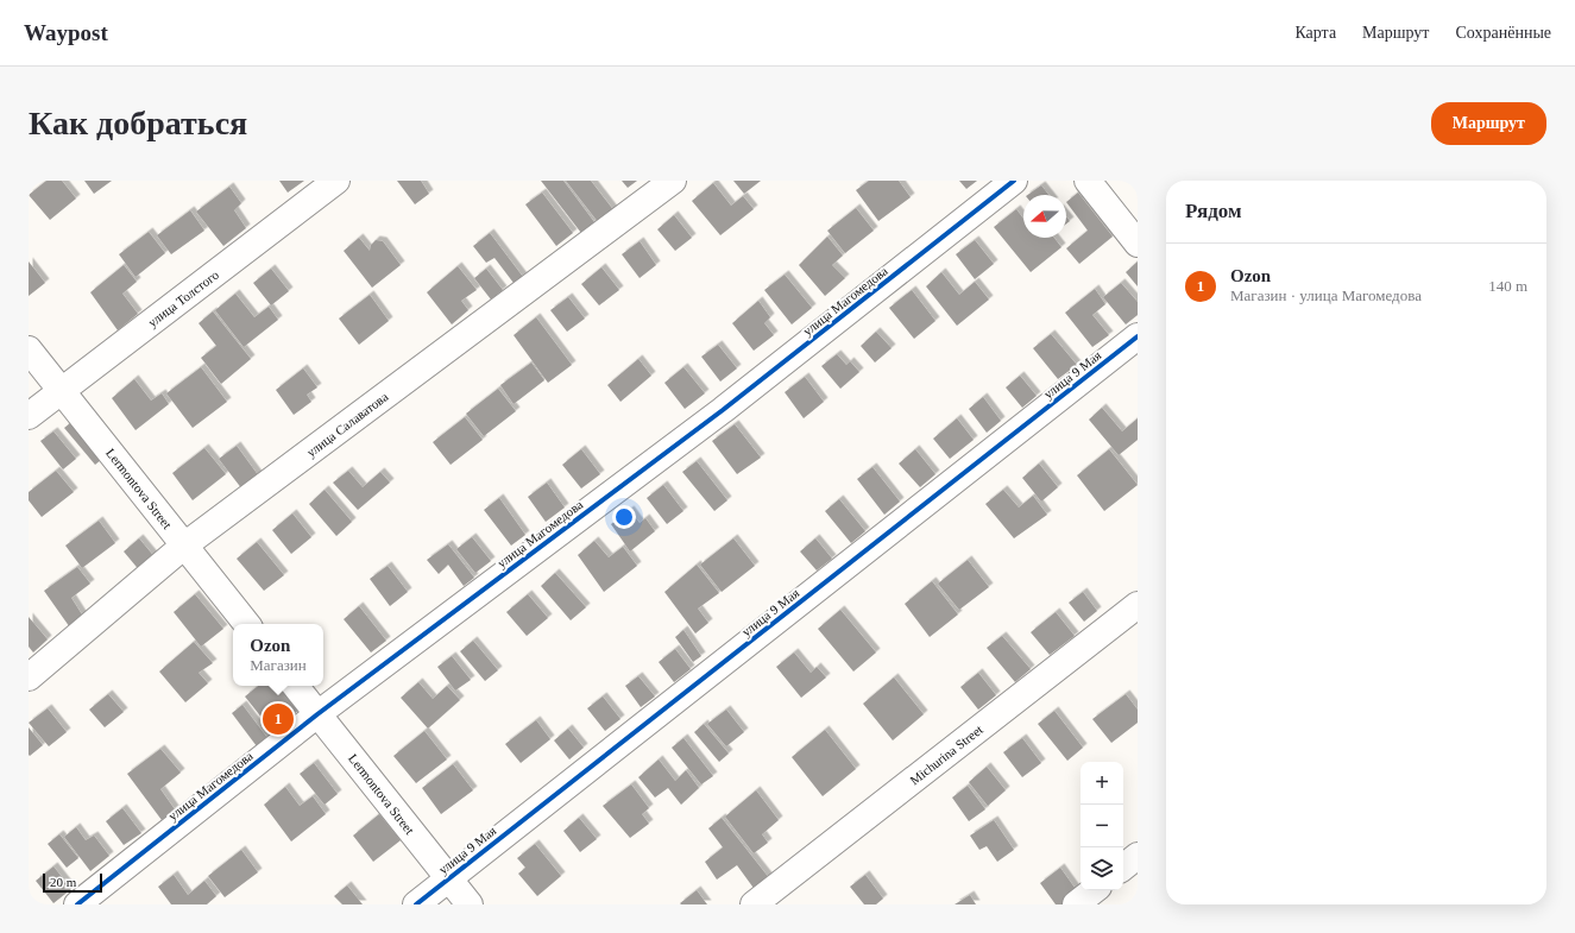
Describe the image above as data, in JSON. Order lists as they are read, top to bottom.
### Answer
{
  "streets": {
    "street": [
      "улица Толстого",
      "улица Магомедова",
      "улица 9 Мая",
      "улица Салаватова",
      "Lermontova Street",
      "Michurina Street"
    ]
  },
  "crossings": [
    ["улица Толстого", "Lermontova Street"],
    ["улица Магомедова", "Lermontova Street"],
    ["улица 9 Мая", "Lermontova Street"],
    ["улица Салаватова", "Lermontova Street"]
  ],
  "scale_bar": "20 m",
  "north": "left",
  "page": {
    "header": "Waypost",
    "nav": ["Карта", "Маршрут", "Сохранённые"],
    "buttons": "Маршрут",
    "title": "Как добраться",
    "heading": "Рядом",
    "list": [
      {
        "mark": "1",
        "name": "Ozon",
        "note": "Магазин · улица Магомедова",
        "value": "140 m"
      }
    ],
    "popup": ["Ozon", "Магазин"],
    "pins": "1",
    "map_buttons": ["+", "−"],
    "scale": "20 m"
  }
}
